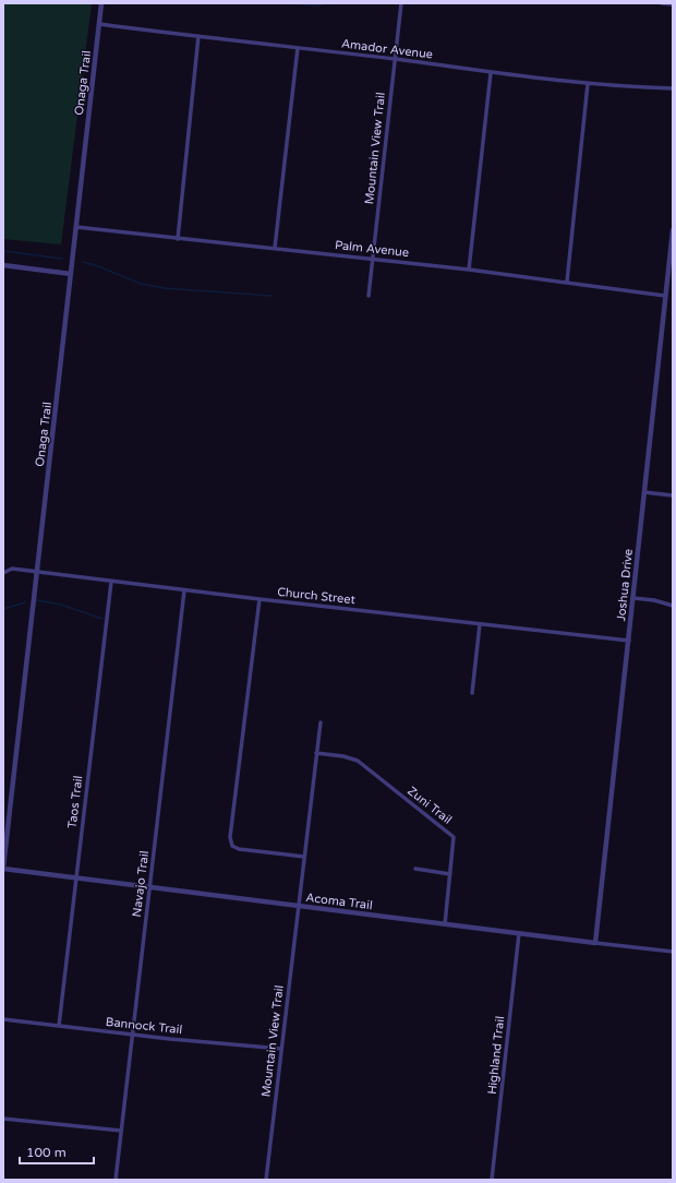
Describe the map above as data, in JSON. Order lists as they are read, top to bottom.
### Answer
{
  "streets": {
    "street": [
      "Amador Avenue",
      "Onaga Trail",
      "Mountain View Trail",
      "Palm Avenue",
      "Joshua Drive",
      "Church Street",
      "Taos Trail",
      "Zuni Trail",
      "Navajo Trail",
      "Acoma Trail",
      "Bannock Trail",
      "Highland Trail"
    ]
  },
  "crossings": [
    ["Amador Avenue", "Onaga Trail"],
    ["Amador Avenue", "Mountain View Trail"],
    ["Onaga Trail", "Palm Avenue"],
    ["Onaga Trail", "Church Street"],
    ["Onaga Trail", "Acoma Trail"],
    ["Mountain View Trail", "Palm Avenue"],
    ["Mountain View Trail", "Zuni Trail"],
    ["Mountain View Trail", "Acoma Trail"],
    ["Mountain View Trail", "Bannock Trail"],
    ["Palm Avenue", "Joshua Drive"],
    ["Joshua Drive", "Church Street"],
    ["Joshua Drive", "Acoma Trail"],
    ["Church Street", "Taos Trail"],
    ["Church Street", "Navajo Trail"],
    ["Taos Trail", "Acoma Trail"],
    ["Taos Trail", "Bannock Trail"],
    ["Zuni Trail", "Acoma Trail"],
    ["Navajo Trail", "Acoma Trail"],
    ["Navajo Trail", "Bannock Trail"],
    ["Acoma Trail", "Highland Trail"]
  ],
  "scale_bar": "100 m"
}
